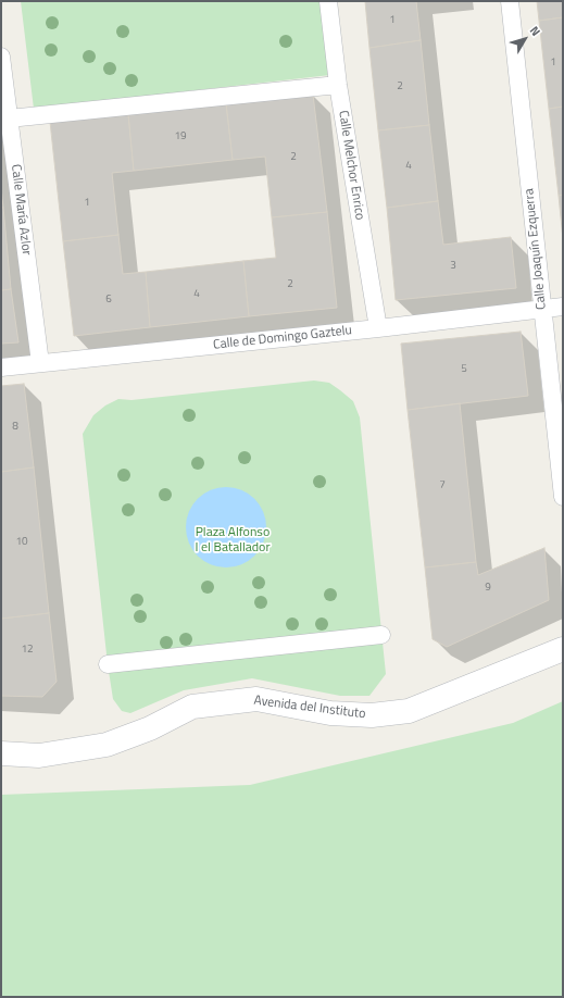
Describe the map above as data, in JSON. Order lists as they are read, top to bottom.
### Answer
{
  "streets": {
    "street": [
      "Calle Melchor Enrico",
      "Calle María Azlor",
      "Calle Joaquín Ezquerra",
      "Calle de Domingo Gaztelu",
      "Avenida del Instituto"
    ]
  },
  "crossings": [
    ["Calle Melchor Enrico", "Calle de Domingo Gaztelu"],
    ["Calle María Azlor", "Calle de Domingo Gaztelu"],
    ["Calle Joaquín Ezquerra", "Calle de Domingo Gaztelu"]
  ],
  "parks": ["Plaza Alfonso I el Batallador"],
  "house_numbers": [
    "1",
    "1",
    "2",
    "19",
    "2",
    "4",
    "1",
    "3",
    "2",
    "4",
    "6",
    "5",
    "8",
    "7",
    "10",
    "9",
    "12"
  ],
  "north": "top right"
}
